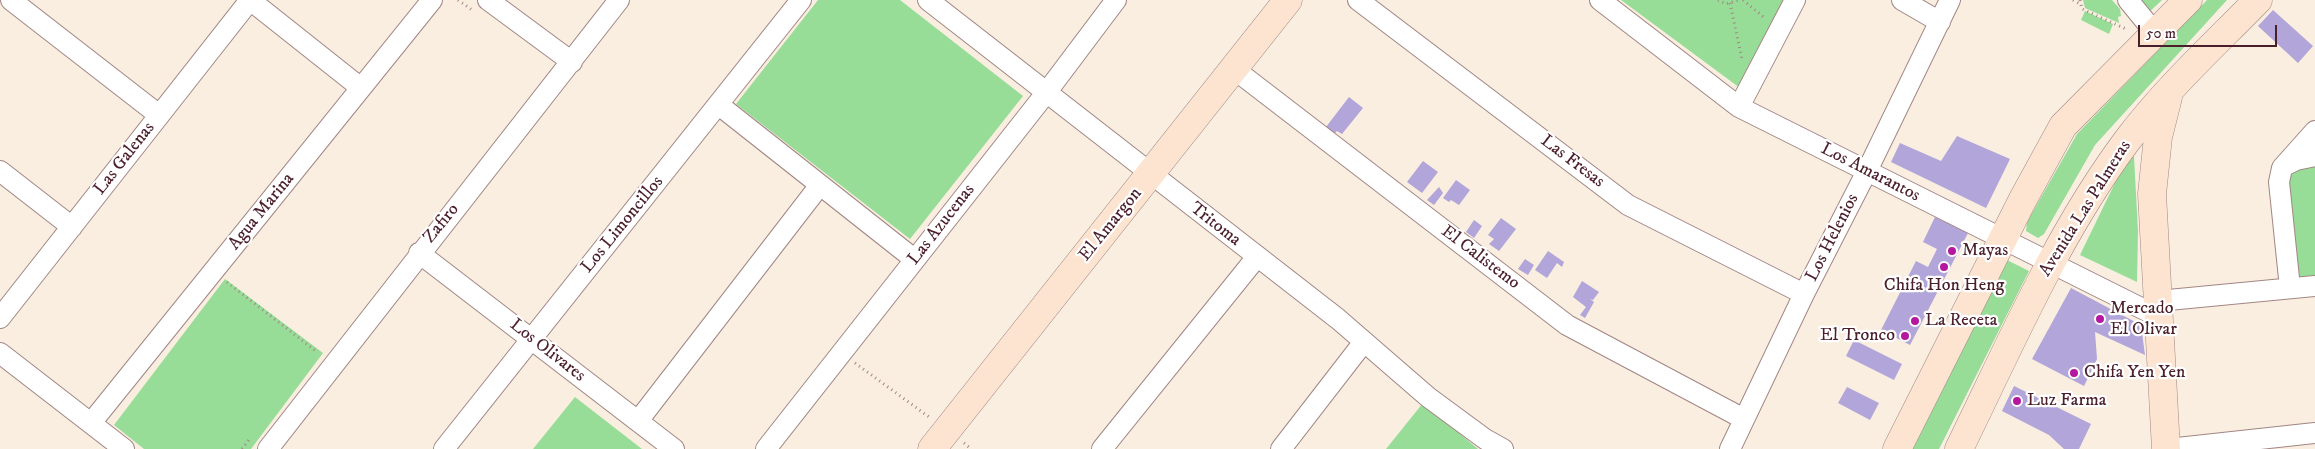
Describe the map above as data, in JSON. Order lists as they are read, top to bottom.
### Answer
{
  "streets": {
    "main road": ["Avenida Las Palmeras", "El Amargon"],
    "street": [
      "Las Galenas",
      "Las Fresas",
      "Los Amarantos",
      "Agua Marina",
      "Zafiro",
      "Los Limoncillos",
      "Las Azucenas",
      "Tritoma",
      "Los Helenios",
      "El Calistemo",
      "Los Olivares"
    ]
  },
  "crossings": [
    ["Las Fresas", "Los Helenios"],
    ["Los Amarantos", "Avenida Las Palmeras"],
    ["Los Amarantos", "Los Helenios"],
    ["Zafiro", "Los Olivares"],
    ["Los Limoncillos", "Los Olivares"],
    ["Las Azucenas", "Tritoma"],
    ["El Amargon", "Tritoma"],
    ["El Amargon", "El Calistemo"],
    ["Los Helenios", "El Calistemo"]
  ],
  "places": [
    "Mayas",
    "Chifa Hon Heng",
    "Mercado El Olivar",
    "La Receta",
    "El Tronco",
    "Chifa Yen Yen",
    "Luz Farma"
  ],
  "scale_bar": "50 m"
}
